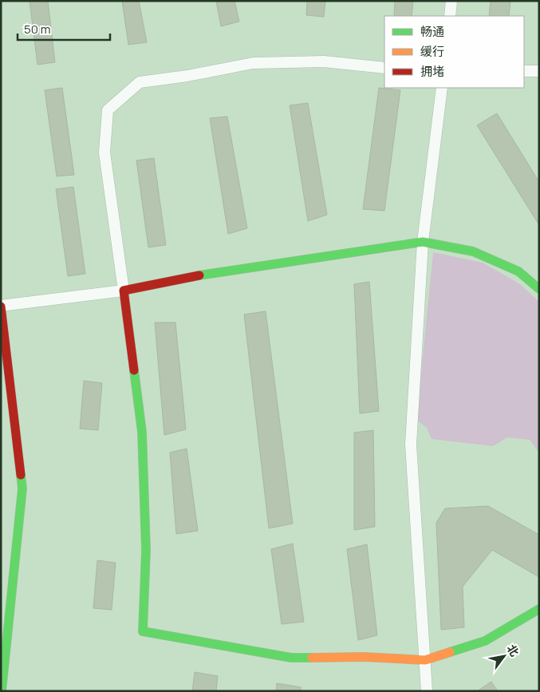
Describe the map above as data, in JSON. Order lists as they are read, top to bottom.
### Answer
{
  "legend": ["畅通", "缓行", "拥堵"],
  "scale_bar": "50 m",
  "north": "top right"
}
